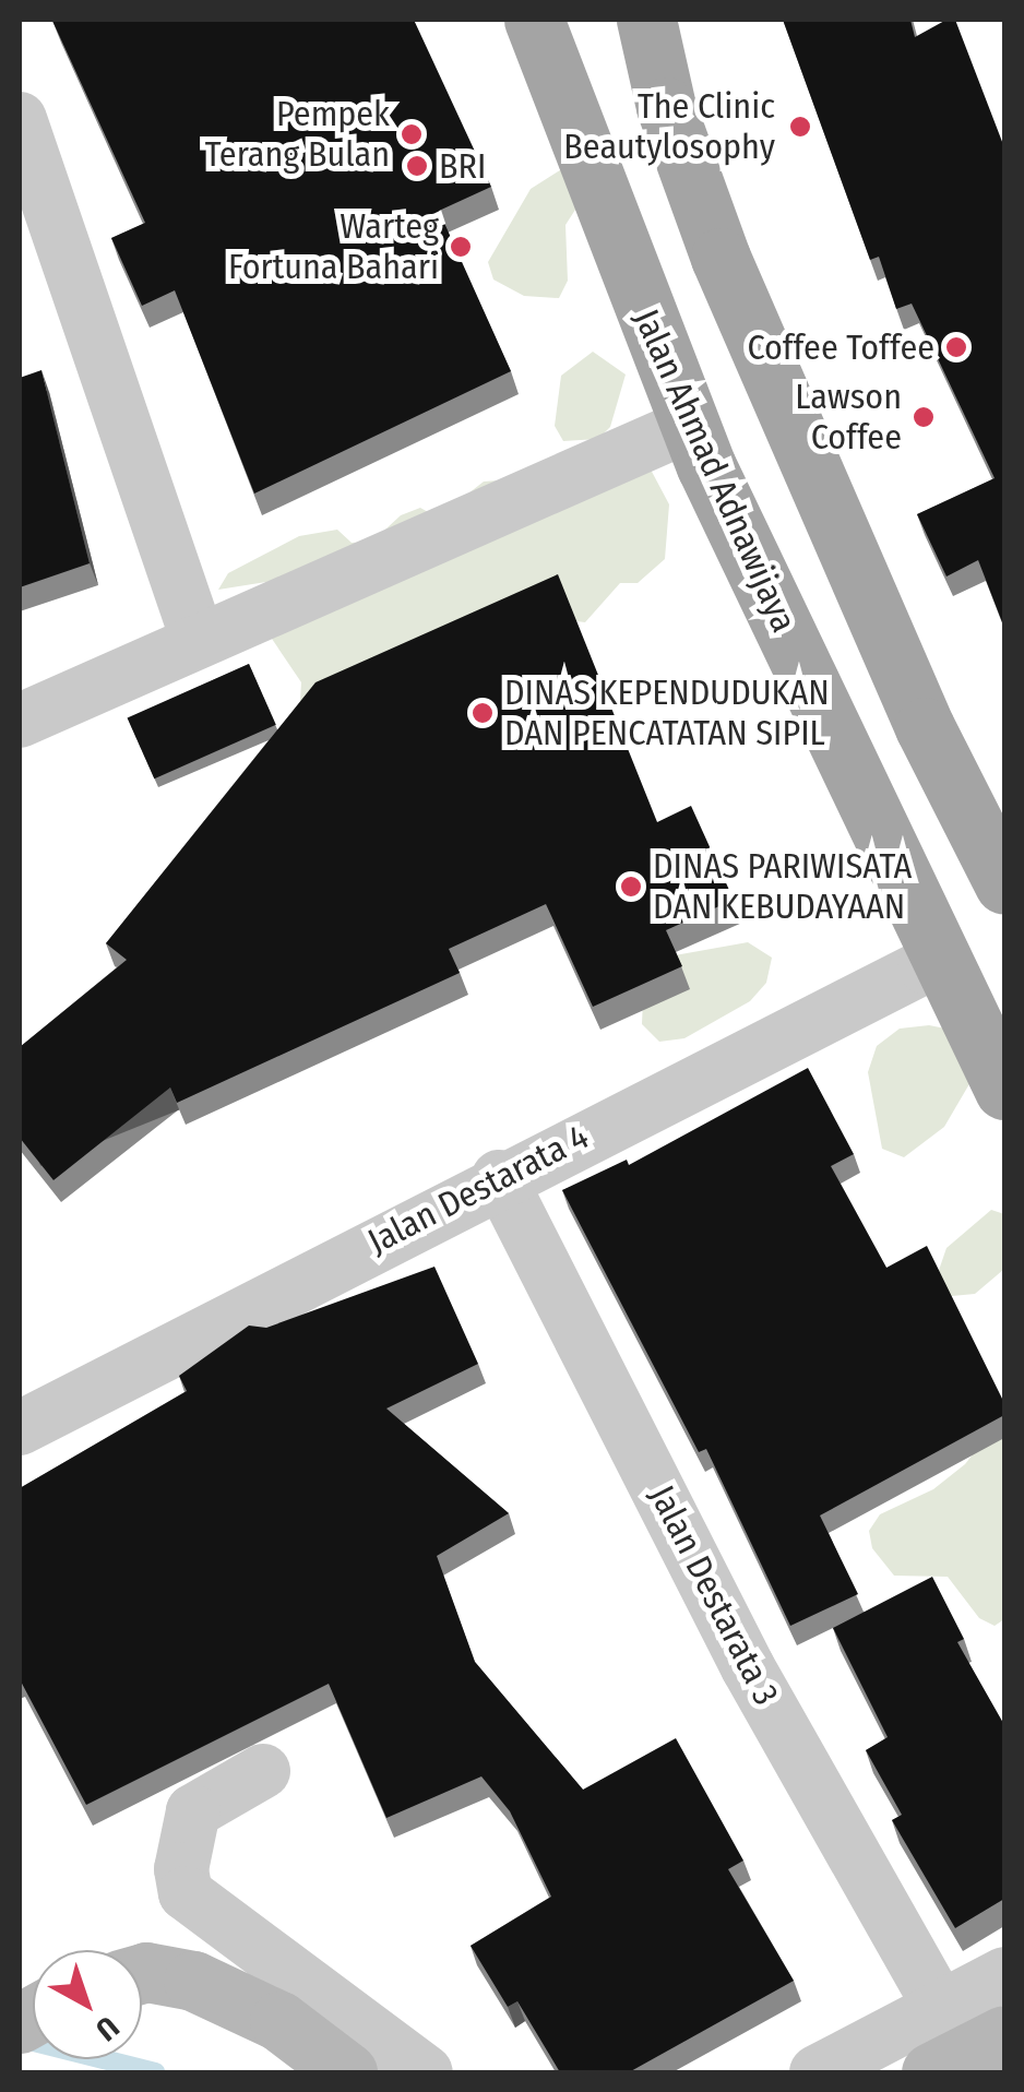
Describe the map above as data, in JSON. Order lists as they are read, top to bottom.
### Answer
{
  "streets": {
    "main road": ["Jalan Ahmad Adnawijaya"],
    "street": ["Jalan Destarata 4", "Jalan Destarata 3"]
  },
  "crossings": [
    ["Jalan Ahmad Adnawijaya", "Jalan Destarata 4"],
    ["Jalan Destarata 4", "Jalan Destarata 3"]
  ],
  "places": [
    "The Clinic Beautylosophy",
    "Pempek Terang Bulan",
    "BRI",
    "Warteg Fortuna Bahari",
    "Coffee Toffee",
    "Lawson Coffee",
    "DINAS KEPENDUDUKAN DAN PENCATATAN SIPIL",
    "DINAS PARIWISATA DAN KEBUDAYAAN"
  ],
  "north": "bottom right"
}
